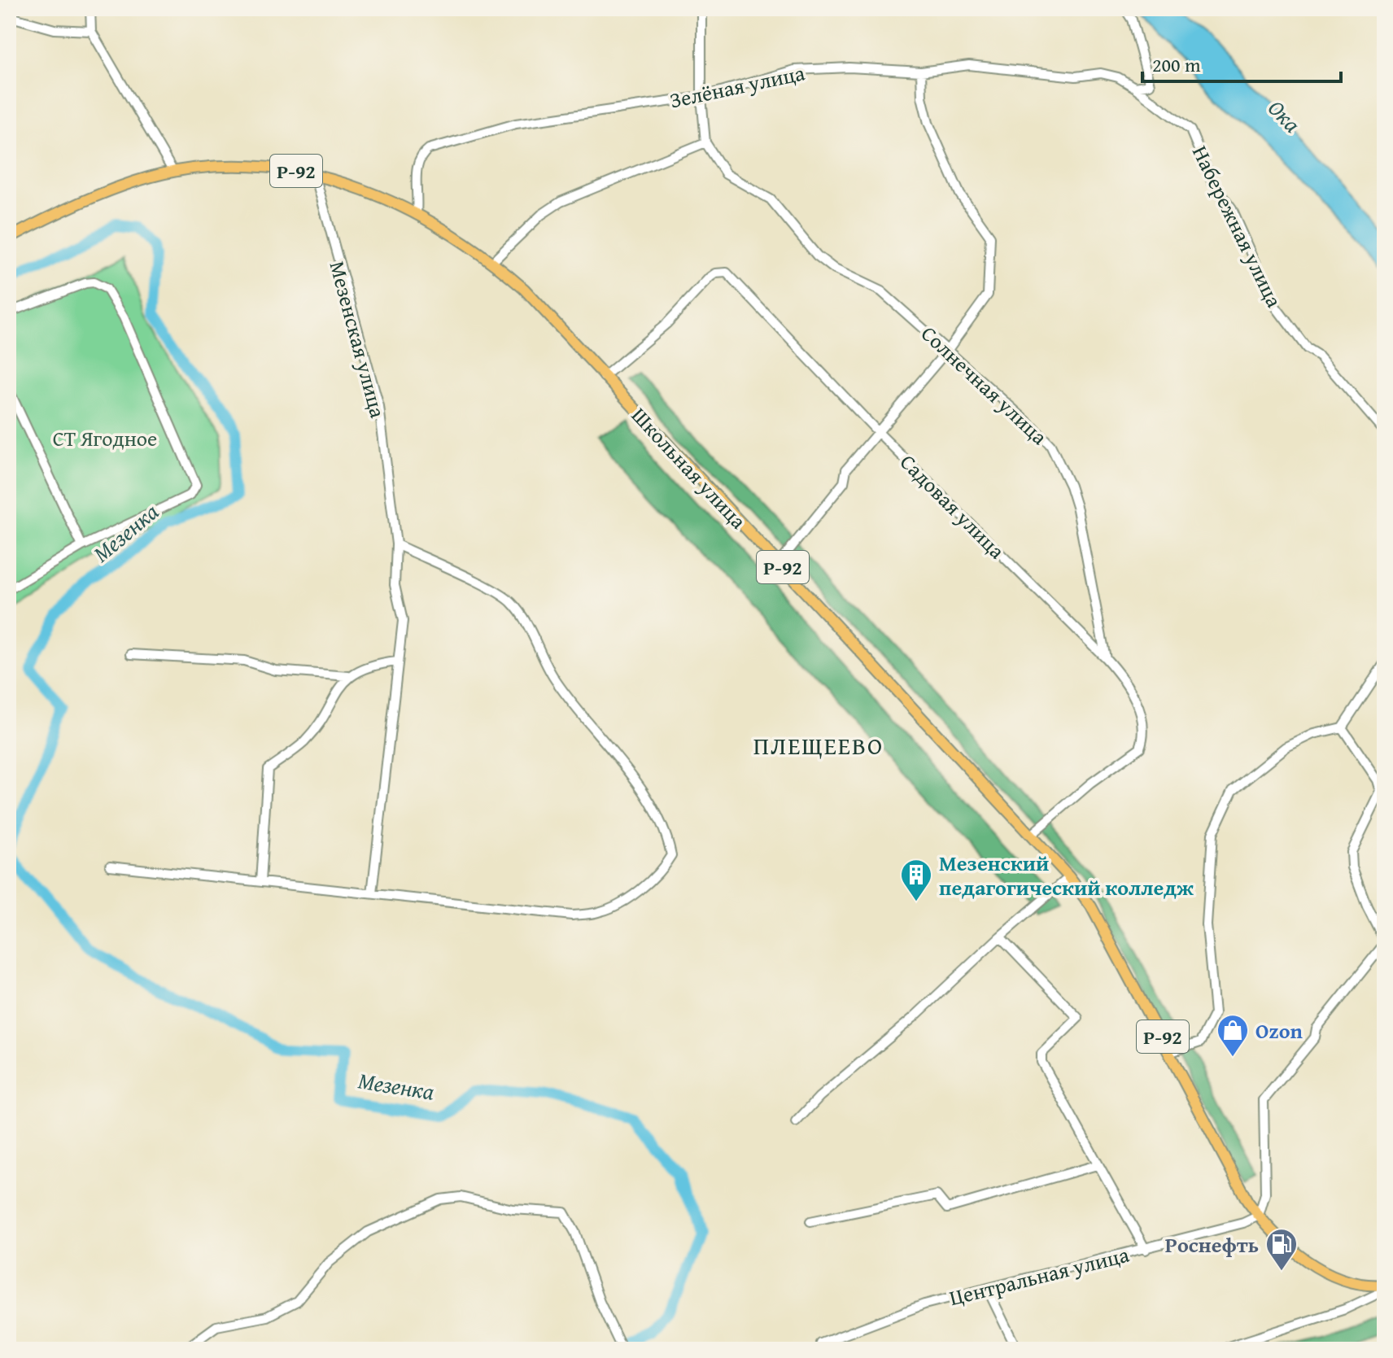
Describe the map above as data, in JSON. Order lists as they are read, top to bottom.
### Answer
{
  "streets": {
    "main road": ["Р-92", "Школьная улица"],
    "street": [
      "Зелёная улица",
      "Набережная улица",
      "Мезенская улица",
      "Солнечная улица",
      "Садовая улица",
      "Центральная улица"
    ]
  },
  "crossings": [
    ["Зелёная улица", "Р-92"],
    ["Зелёная улица", "Набережная улица"],
    ["Р-92", "Мезенская улица"],
    ["Р-92", "Школьная улица"],
    ["Р-92", "Центральная улица"],
    ["Солнечная улица", "Садовая улица"],
    ["Школьная улица", "Садовая улица"]
  ],
  "districts": ["ПЛЕЩЕЕВО"],
  "water": ["Ока", "Мезенка"],
  "parks": ["СТ Ягодное"],
  "places": {
    "building": ["Мезенский педагогический колледж"],
    "shop": ["Ozon"],
    "fuel station": ["Роснефть"]
  },
  "scale_bar": "200 m"
}
